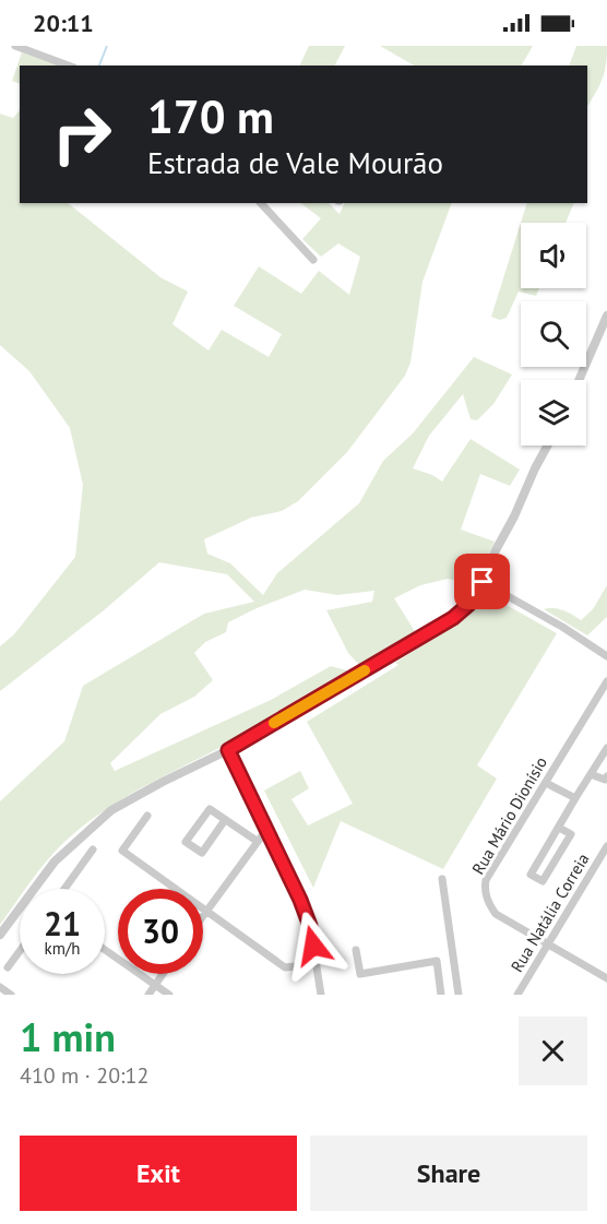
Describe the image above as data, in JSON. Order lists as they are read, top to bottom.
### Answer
{
  "streets": {
    "street": ["Rua Mário Dionísio", "Rua Natália Correia"]
  },
  "crossings": [
    ["Rua Mário Dionísio", "Rua Natália Correia"]
  ],
  "page": {
    "status": "20:11",
    "turn": ["170 m", "Estrada de Vale Mourão"],
    "speed": "21 km/h",
    "limit": "30",
    "heading": ["1 min", "410 m · 20:12"],
    "buttons": ["Exit", "Share"]
  }
}
